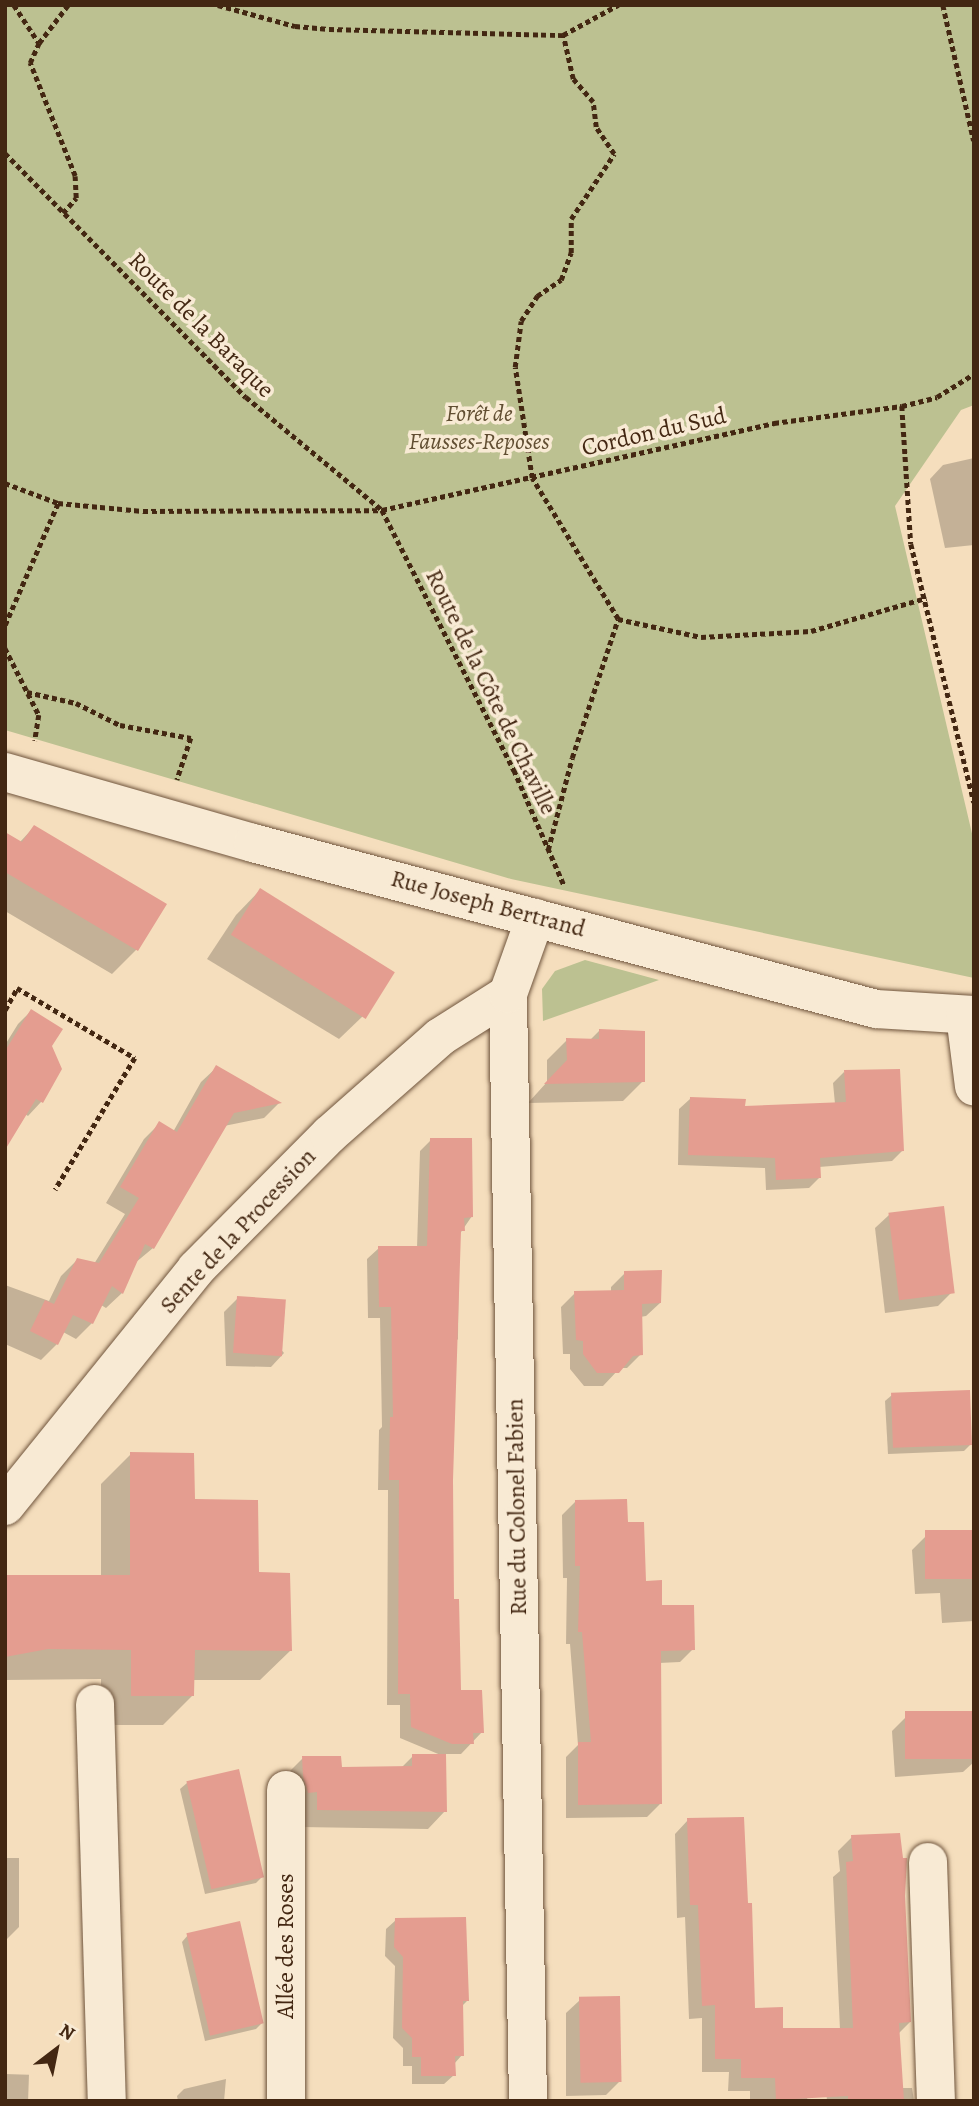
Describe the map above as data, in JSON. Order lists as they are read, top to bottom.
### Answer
{
  "streets": {
    "street": [
      "Rue Joseph Bertrand",
      "Sente de la Procession",
      "Rue du Colonel Fabien",
      "Allée des Roses"
    ],
    "path": ["Route de la Baraque", "Cordon du Sud", "Route de la Côte de Chaville"]
  },
  "crossings": [
    ["Route de la Baraque", "Cordon du Sud"],
    ["Route de la Baraque", "Route de la Côte de Chaville"],
    ["Cordon du Sud", "Route de la Côte de Chaville"],
    ["Rue Joseph Bertrand", "Rue du Colonel Fabien"],
    ["Sente de la Procession", "Rue du Colonel Fabien"]
  ],
  "parks": ["Forêt de Fausses-Reposes"],
  "north": "top right"
}
